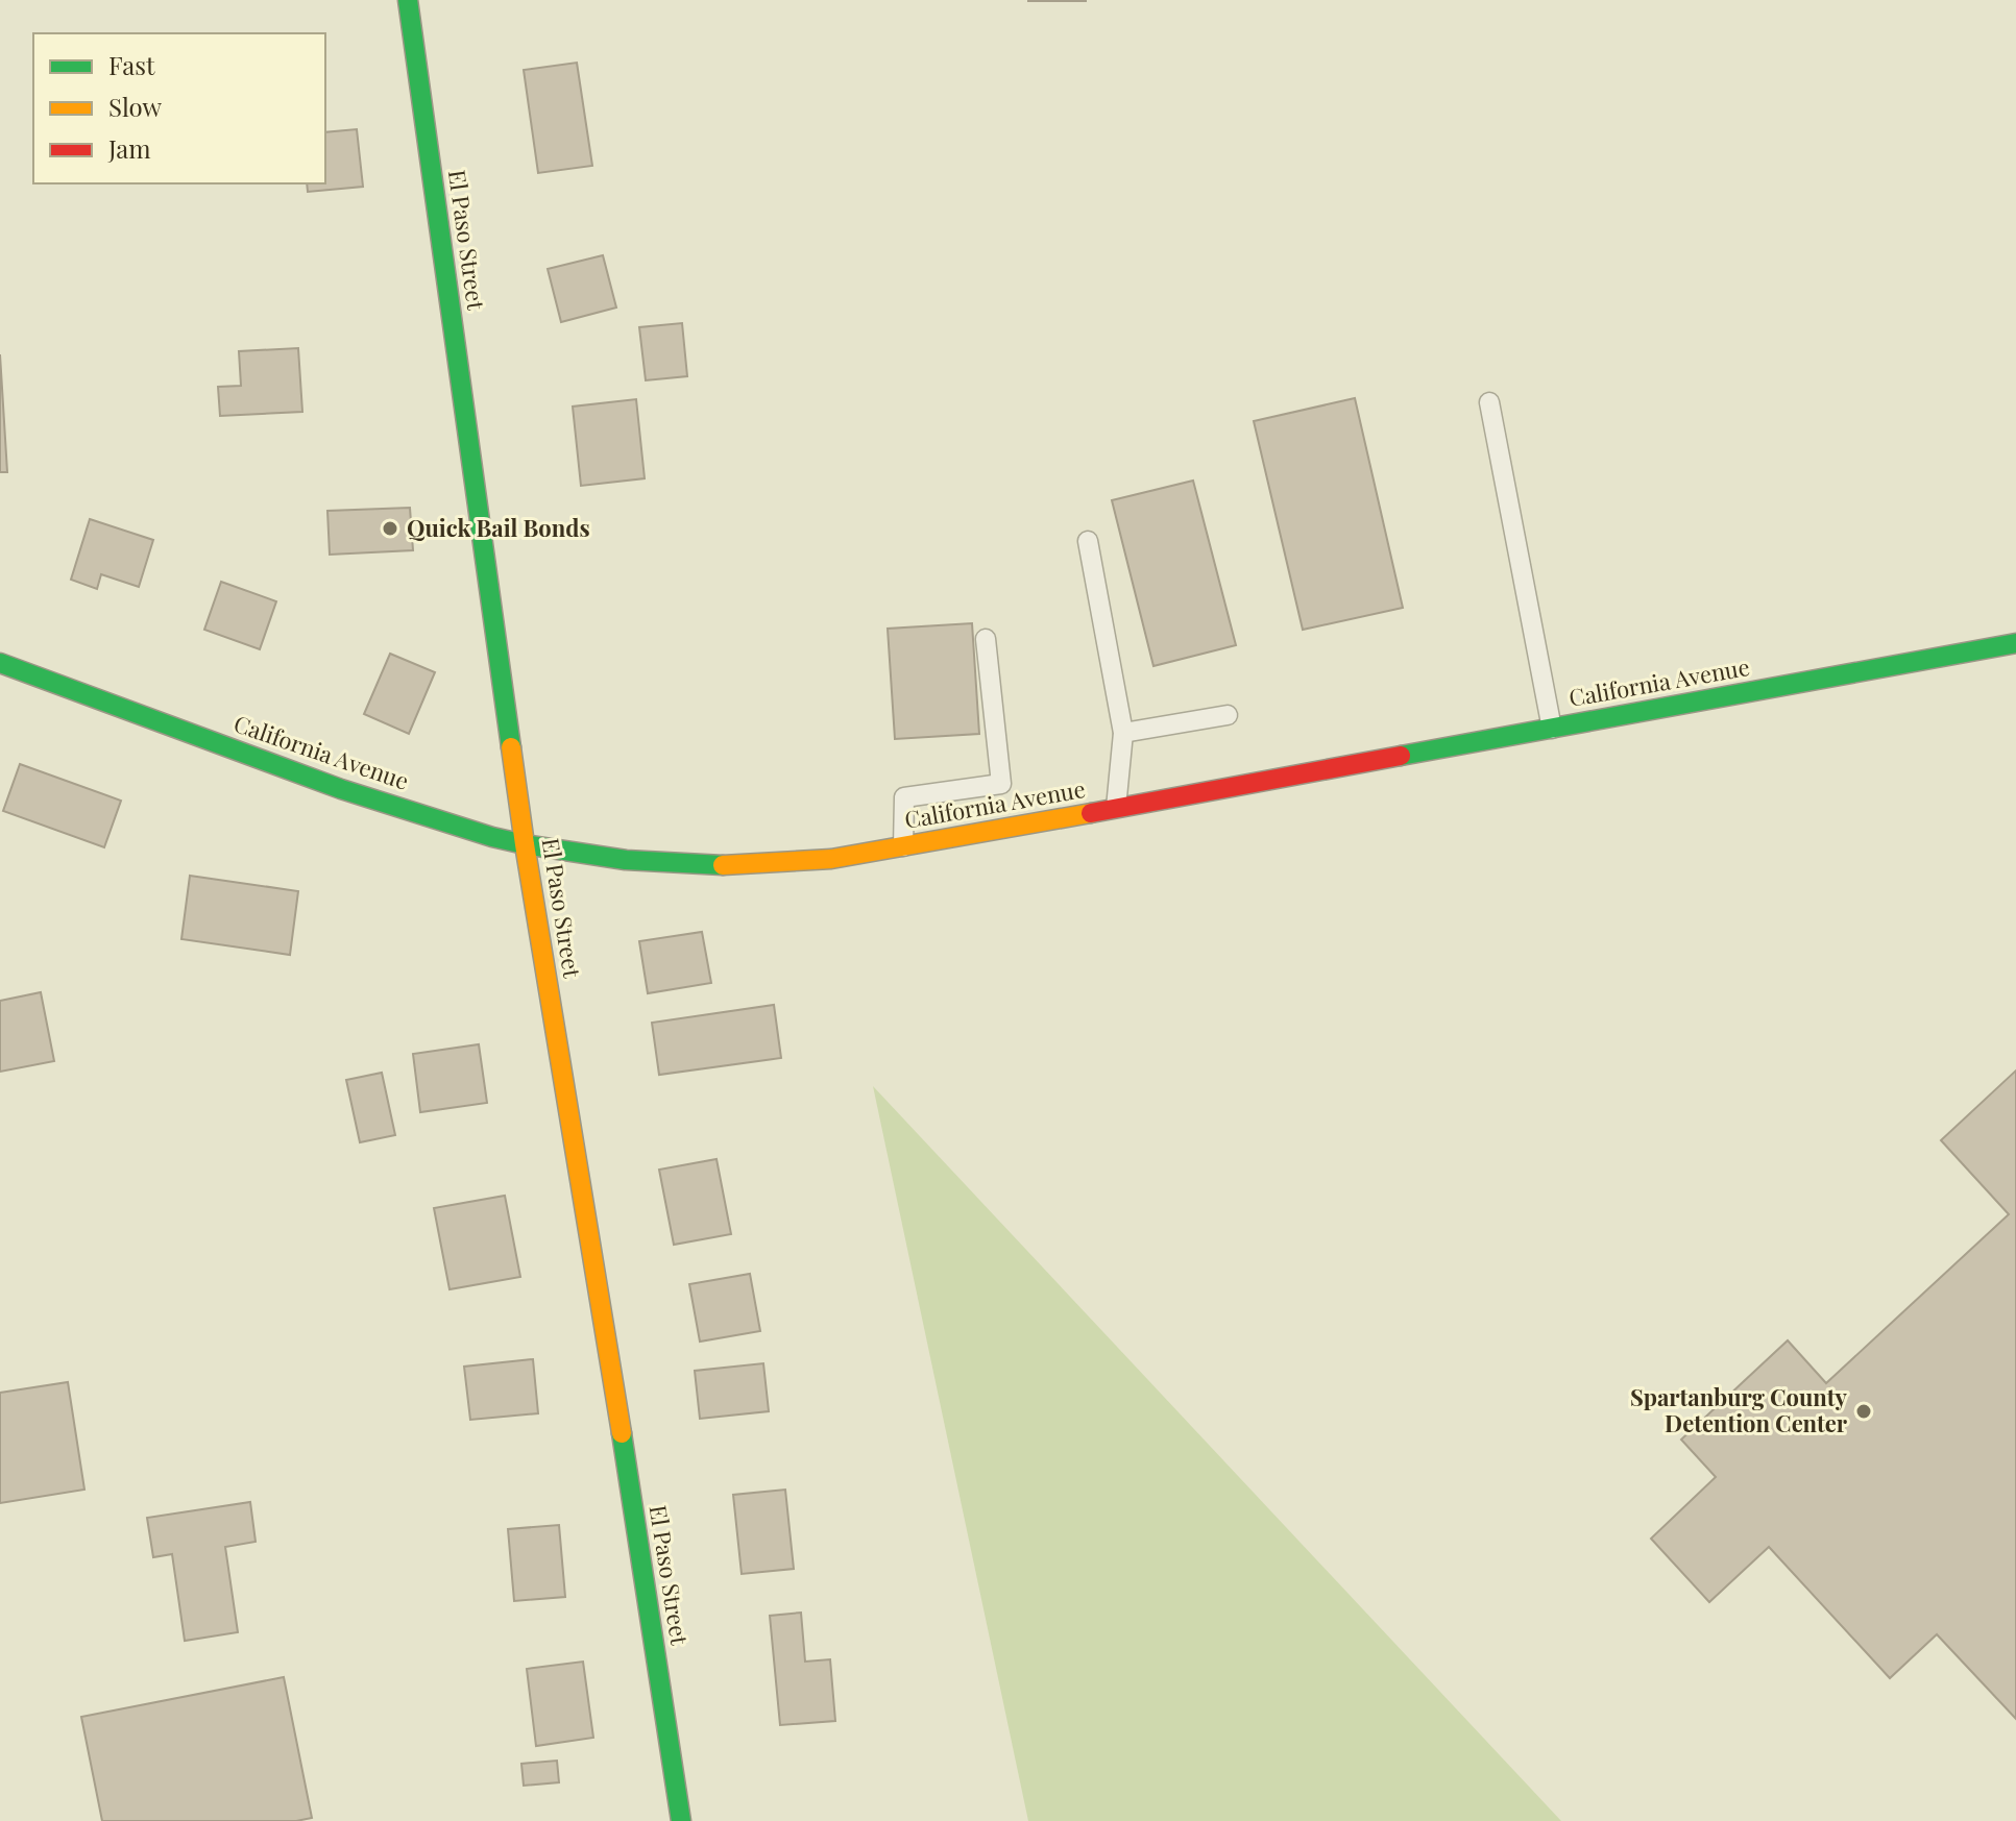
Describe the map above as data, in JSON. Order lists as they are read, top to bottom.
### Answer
{
  "streets": {
    "main road": ["El Paso Street", "California Avenue"]
  },
  "crossings": [
    ["El Paso Street", "California Avenue"]
  ],
  "places": ["Quick Bail Bonds", "Spartanburg County Detention Center"],
  "legend": ["Fast", "Slow", "Jam"]
}
